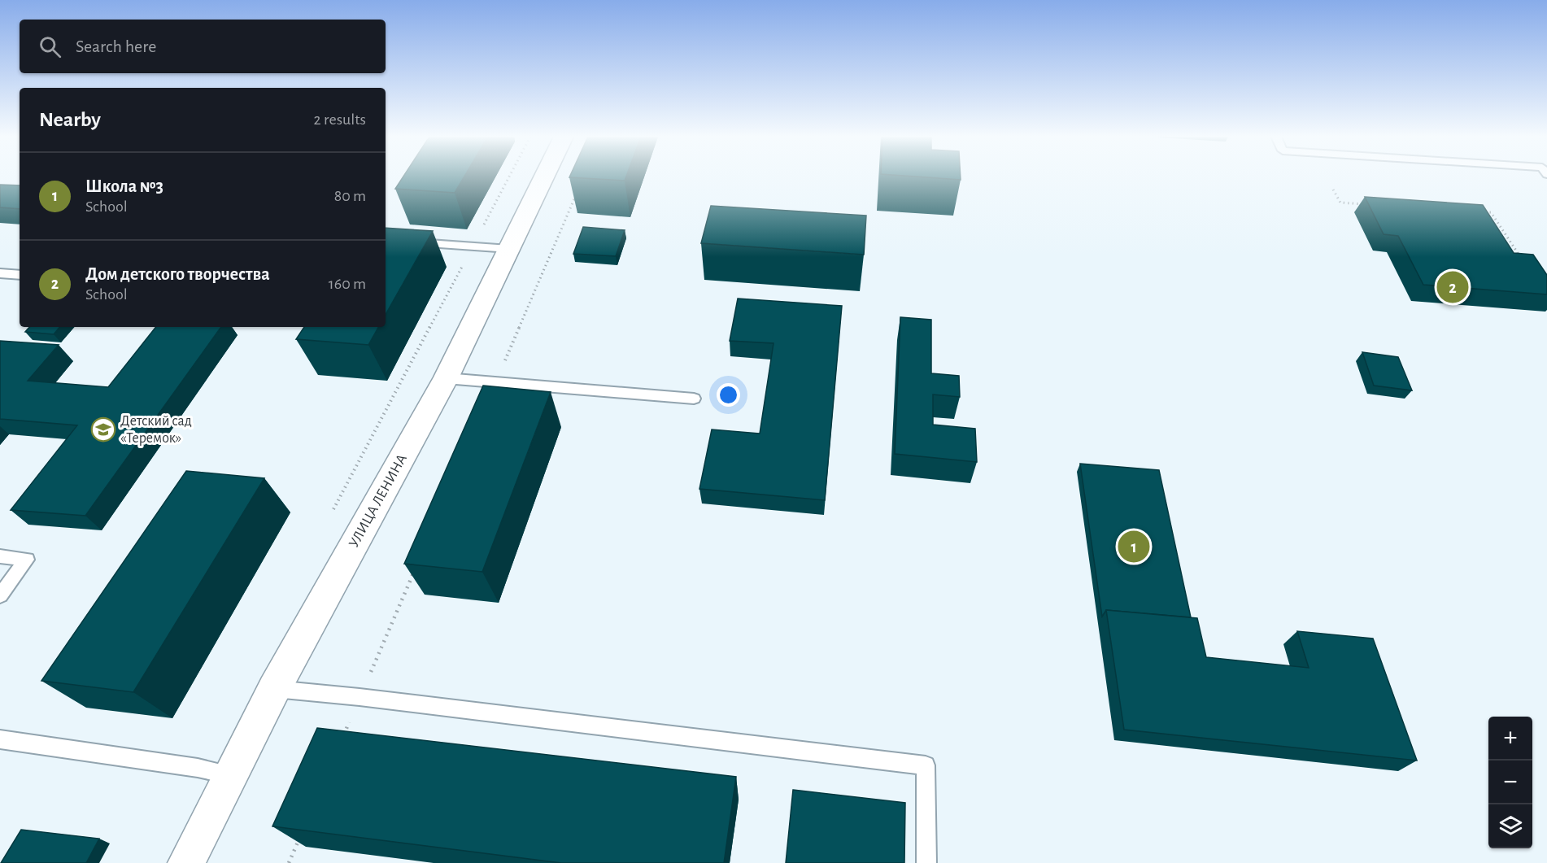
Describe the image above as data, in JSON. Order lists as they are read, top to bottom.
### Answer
{
  "streets": {
    "street": ["УЛИЦА ЛЕНИНА"]
  },
  "places": {
    "school or university": ["Детский сад «Теремок»"]
  },
  "page": {
    "search": "Search here",
    "heading": ["Nearby", "2 results"],
    "list": [
      {
        "mark": "1",
        "name": "Школа №3",
        "note": "School",
        "value": "80 m"
      },
      {
        "mark": "2",
        "name": "Дом детского творчества",
        "note": "School",
        "value": "160 m"
      }
    ],
    "pins": ["2", "1"],
    "map_buttons": ["+", "−"]
  }
}
